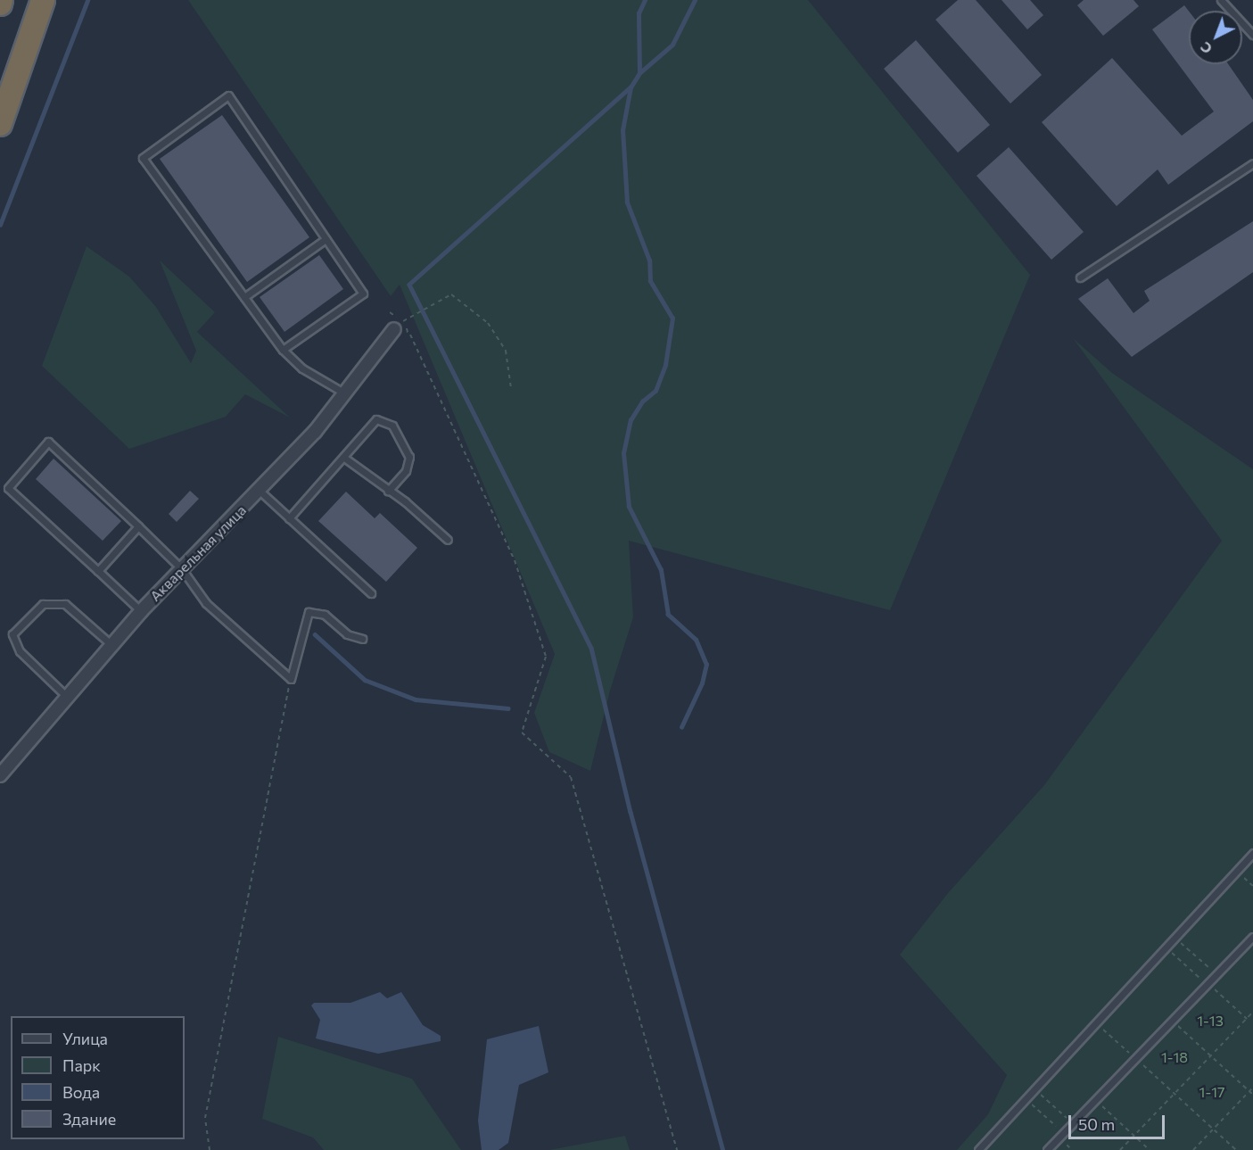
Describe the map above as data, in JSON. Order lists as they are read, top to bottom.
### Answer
{
  "streets": {
    "street": ["Акварельная улица"]
  },
  "parks": ["1-13", "1-18", "1-17"],
  "legend": [
    "Улица",
    "Парк",
    "Вода",
    "Здание"
  ],
  "scale_bar": "50 m",
  "north": "bottom left"
}
